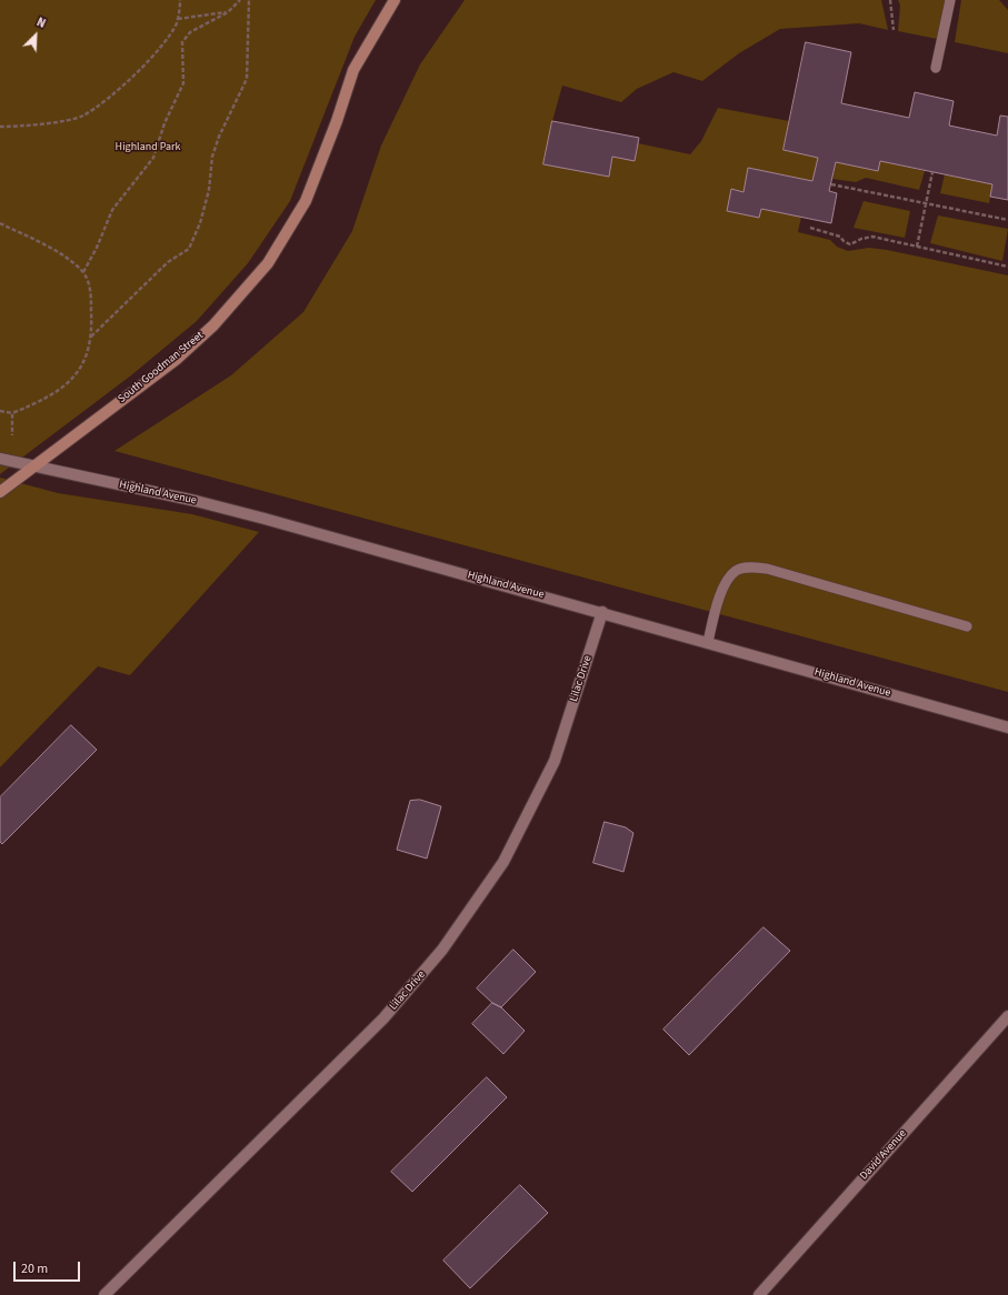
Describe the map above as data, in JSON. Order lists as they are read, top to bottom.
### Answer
{
  "streets": {
    "main road": ["South Goodman Street"],
    "street": ["Highland Avenue", "Lilac Drive", "David Avenue"]
  },
  "crossings": [
    ["South Goodman Street", "Highland Avenue"],
    ["Highland Avenue", "Lilac Drive"]
  ],
  "parks": ["Highland Park"],
  "scale_bar": "20 m",
  "north": "top right"
}
